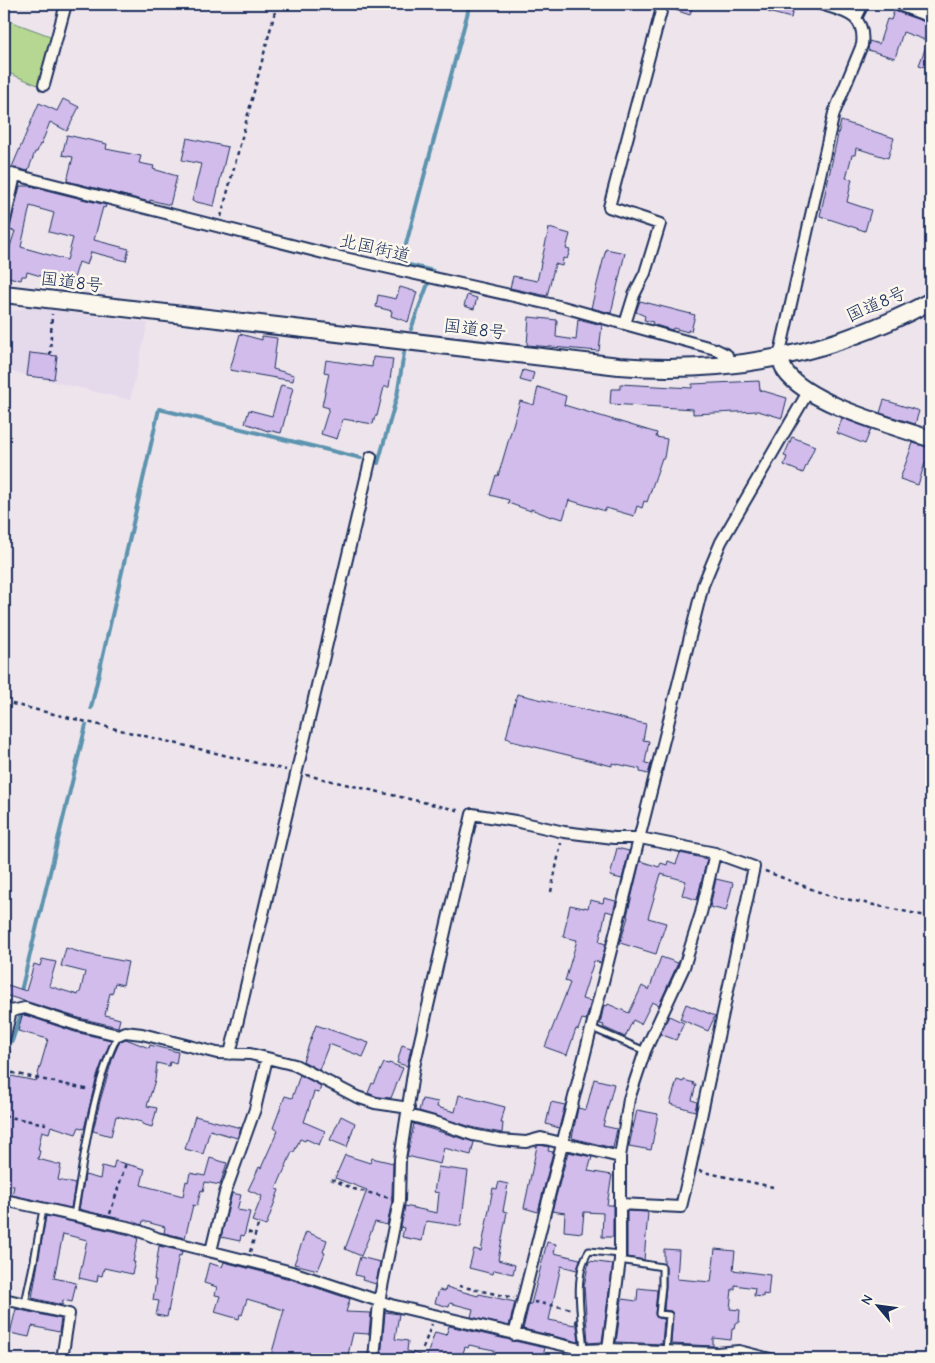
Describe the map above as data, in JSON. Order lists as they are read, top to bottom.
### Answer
{
  "streets": {
    "highway": ["国道8号"],
    "street": ["北国街道"]
  },
  "crossings": [
    ["北国街道", "国道8号"]
  ],
  "north": "top left"
}
